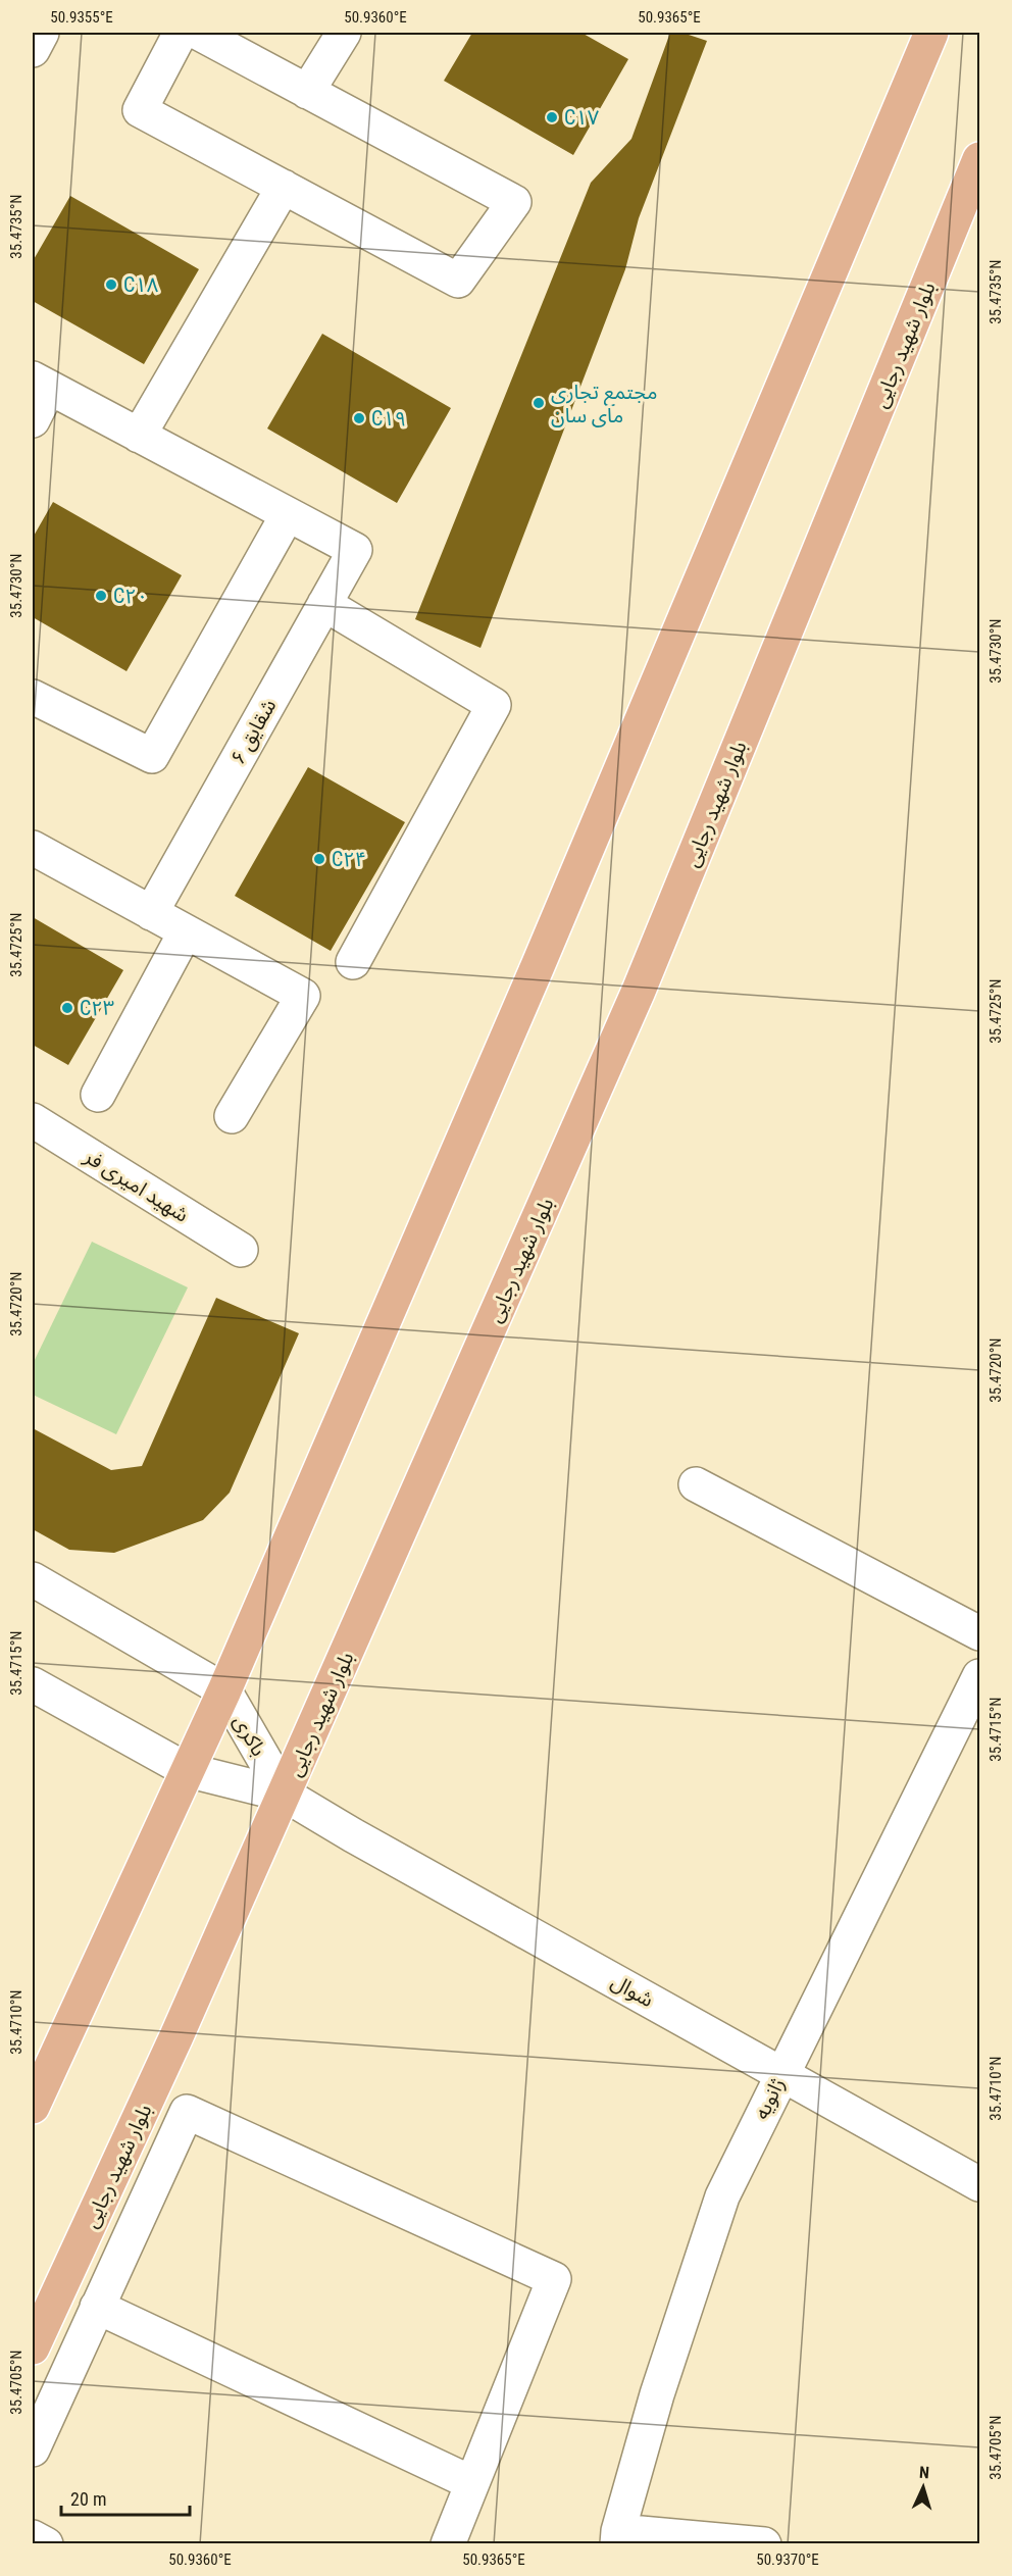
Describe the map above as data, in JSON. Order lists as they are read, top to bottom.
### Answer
{
  "streets": {
    "main road": ["بلوار شهید رجایی"],
    "street": [
      "شقایق ۶",
      "شهید امیری فر",
      "باکری",
      "شوال",
      "ژانویه"
    ]
  },
  "crossings": [
    ["بلوار شهید رجایی", "باکری"],
    ["بلوار شهید رجایی", "شوال"],
    ["باکری", "شوال"],
    ["شوال", "ژانویه"]
  ],
  "places": [
    "C۱۷",
    "C۱۸",
    "مجتمع تجاری مای سان",
    "C۱۹",
    "C۲۰",
    "C۲۴",
    "C۲۳"
  ],
  "scale_bar": "20 m",
  "north": "top",
  "coordinates": [
    "50.9355°E",
    "50.9360°E",
    "50.9365°E",
    "35.4735°N",
    "35.4730°N",
    "35.4725°N",
    "35.4720°N",
    "35.4715°N",
    "35.4710°N",
    "35.4705°N",
    "50.9370°E"
  ]
}
